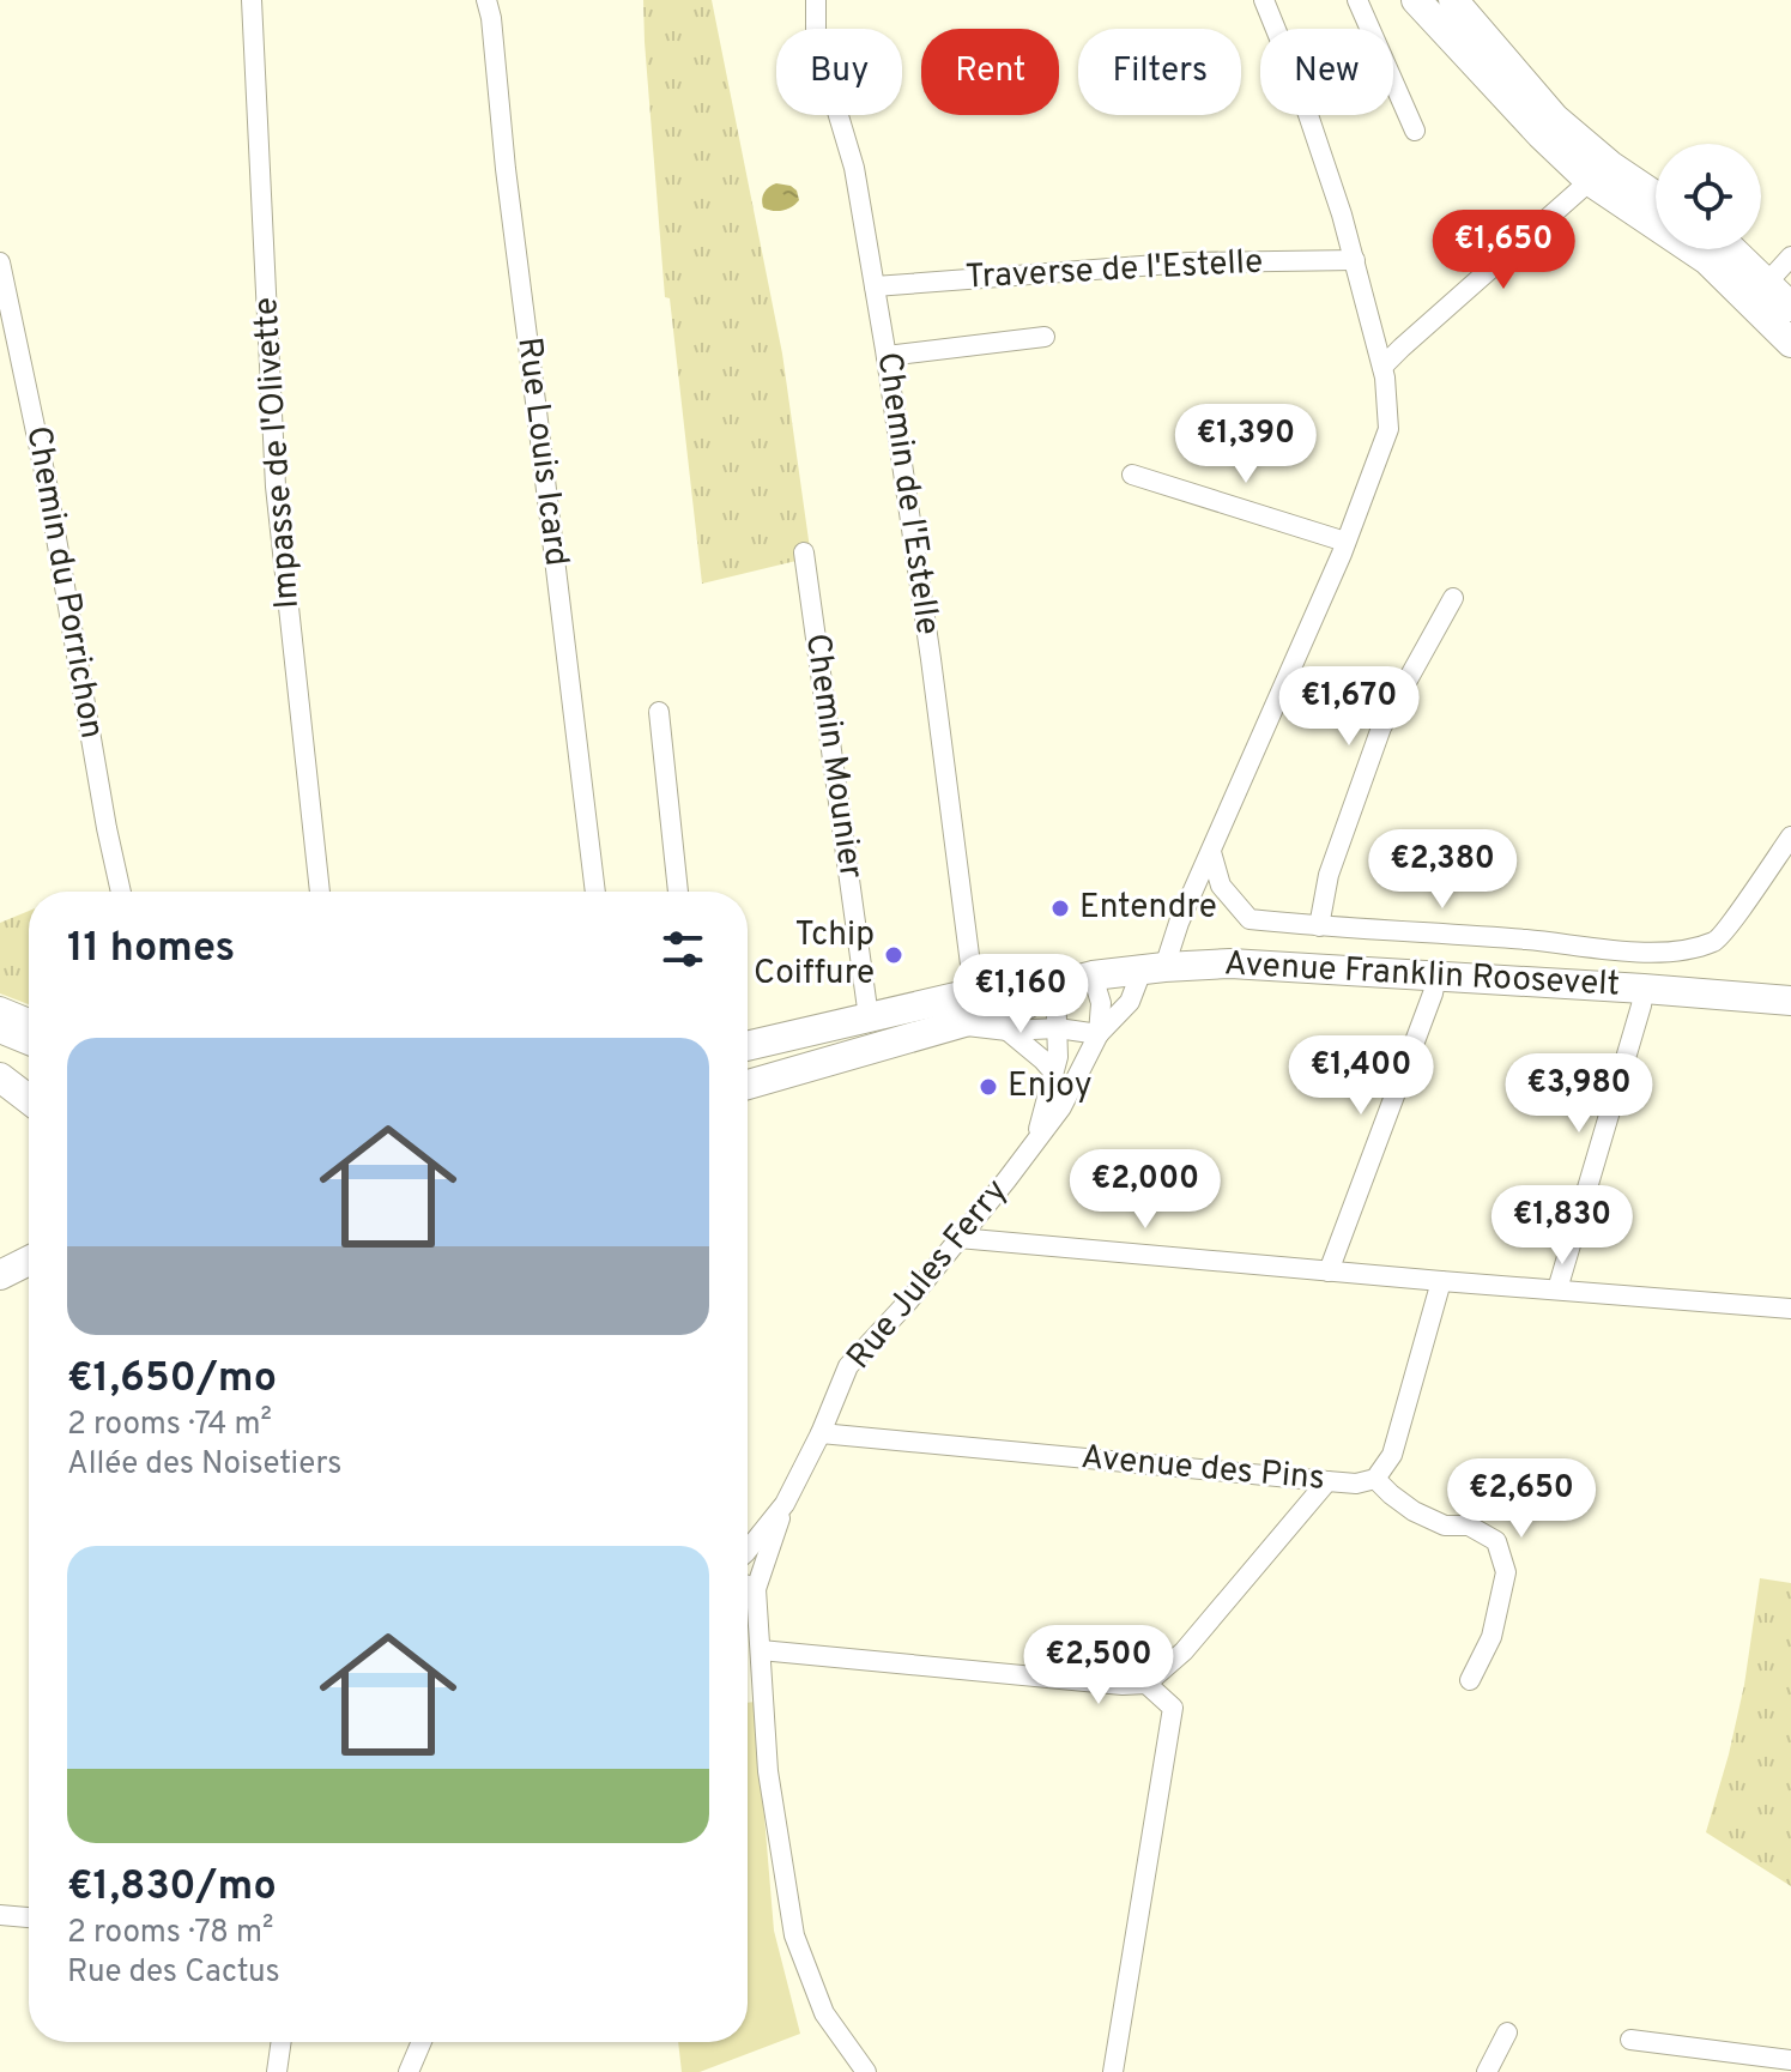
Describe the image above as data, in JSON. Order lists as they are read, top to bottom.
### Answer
{
  "streets": {
    "main road": ["Avenue Franklin Roosevelt"],
    "street": [
      "Traverse de l'Estelle",
      "Rue Louis Icard",
      "Impasse de l'Olivette",
      "Chemin de l'Estelle",
      "Chemin du Porrichon",
      "Chemin Mounier",
      "Rue Jules Ferry",
      "Avenue des Pins"
    ]
  },
  "crossings": [
    ["Traverse de l'Estelle", "Chemin de l'Estelle"],
    ["Traverse de l'Estelle", "Rue Jules Ferry"],
    ["Chemin de l'Estelle", "Avenue Franklin Roosevelt"],
    ["Chemin Mounier", "Avenue Franklin Roosevelt"],
    ["Avenue Franklin Roosevelt", "Rue Jules Ferry"],
    ["Rue Jules Ferry", "Avenue des Pins"]
  ],
  "places": ["Entendre", "Tchip Coiffure", "Enjoy"],
  "page": {
    "chip": [
      "Buy",
      "Rent",
      "Filters",
      "New"
    ],
    "price": [
      "€1,650",
      "€1,390",
      "€1,670",
      "€2,380",
      "€1,160",
      "€1,400",
      "€3,980",
      "€2,000",
      "€1,830",
      "€2,650",
      "€2,500"
    ],
    "heading": "11 homes",
    "list": [
      {
        "name": "€1,650/mo",
        "note": "2 rooms · 74 m² · Allée des Noisetiers"
      },
      {
        "name": "€1,830/mo",
        "note": "2 rooms · 78 m² · Rue des Cactus"
      }
    ]
  }
}
